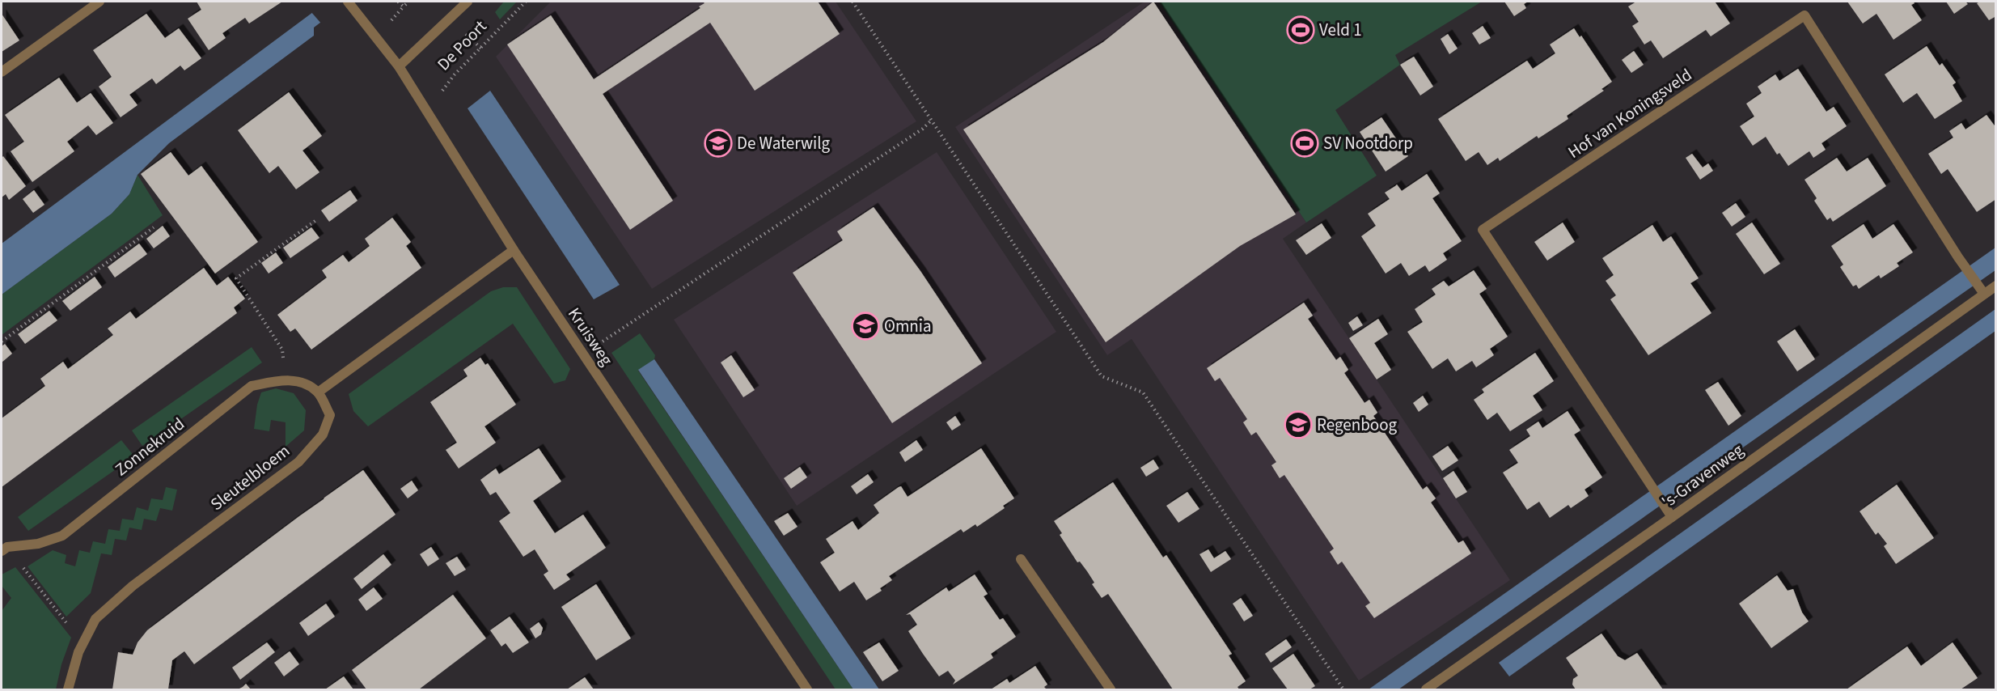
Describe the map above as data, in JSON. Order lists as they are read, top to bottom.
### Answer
{
  "streets": {
    "street": [
      "De Poort",
      "Hof van Koningsveld",
      "Kruisweg",
      "Zonnekruid",
      "'s-Gravenweg",
      "Sleutelbloem"
    ]
  },
  "crossings": [
    ["De Poort", "Kruisweg"],
    ["Hof van Koningsveld", "'s-Gravenweg"],
    ["Zonnekruid", "Sleutelbloem"]
  ],
  "places": {
    "sports": ["Veld 1", "SV Nootdorp"],
    "school or university": ["De Waterwilg", "Omnia", "Regenboog"]
  }
}
